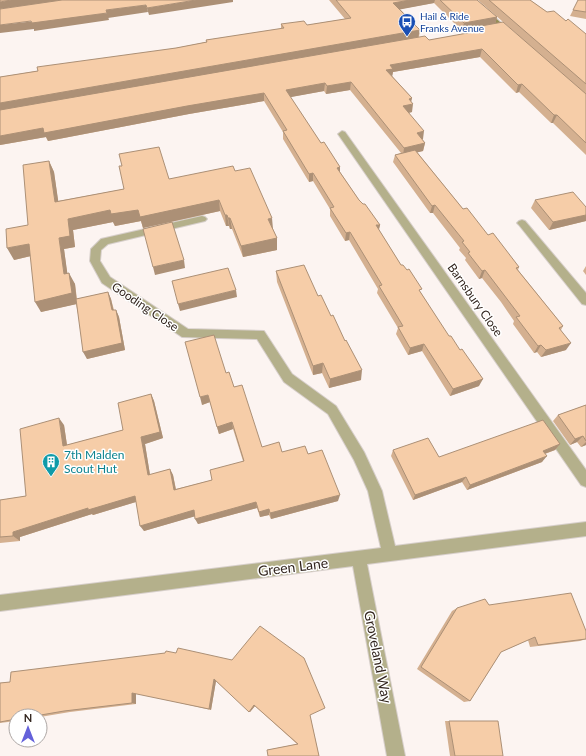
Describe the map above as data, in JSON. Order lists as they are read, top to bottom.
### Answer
{
  "streets": {
    "street": [
      "Barnsbury Close",
      "Gooding Close",
      "Green Lane",
      "Groveland Way"
    ]
  },
  "crossings": [
    ["Gooding Close", "Green Lane"],
    ["Green Lane", "Groveland Way"]
  ],
  "places": {
    "bus stop": ["Hail & Ride Franks Avenue"],
    "building": ["7th Malden Scout Hut"]
  },
  "north": "top"
}
